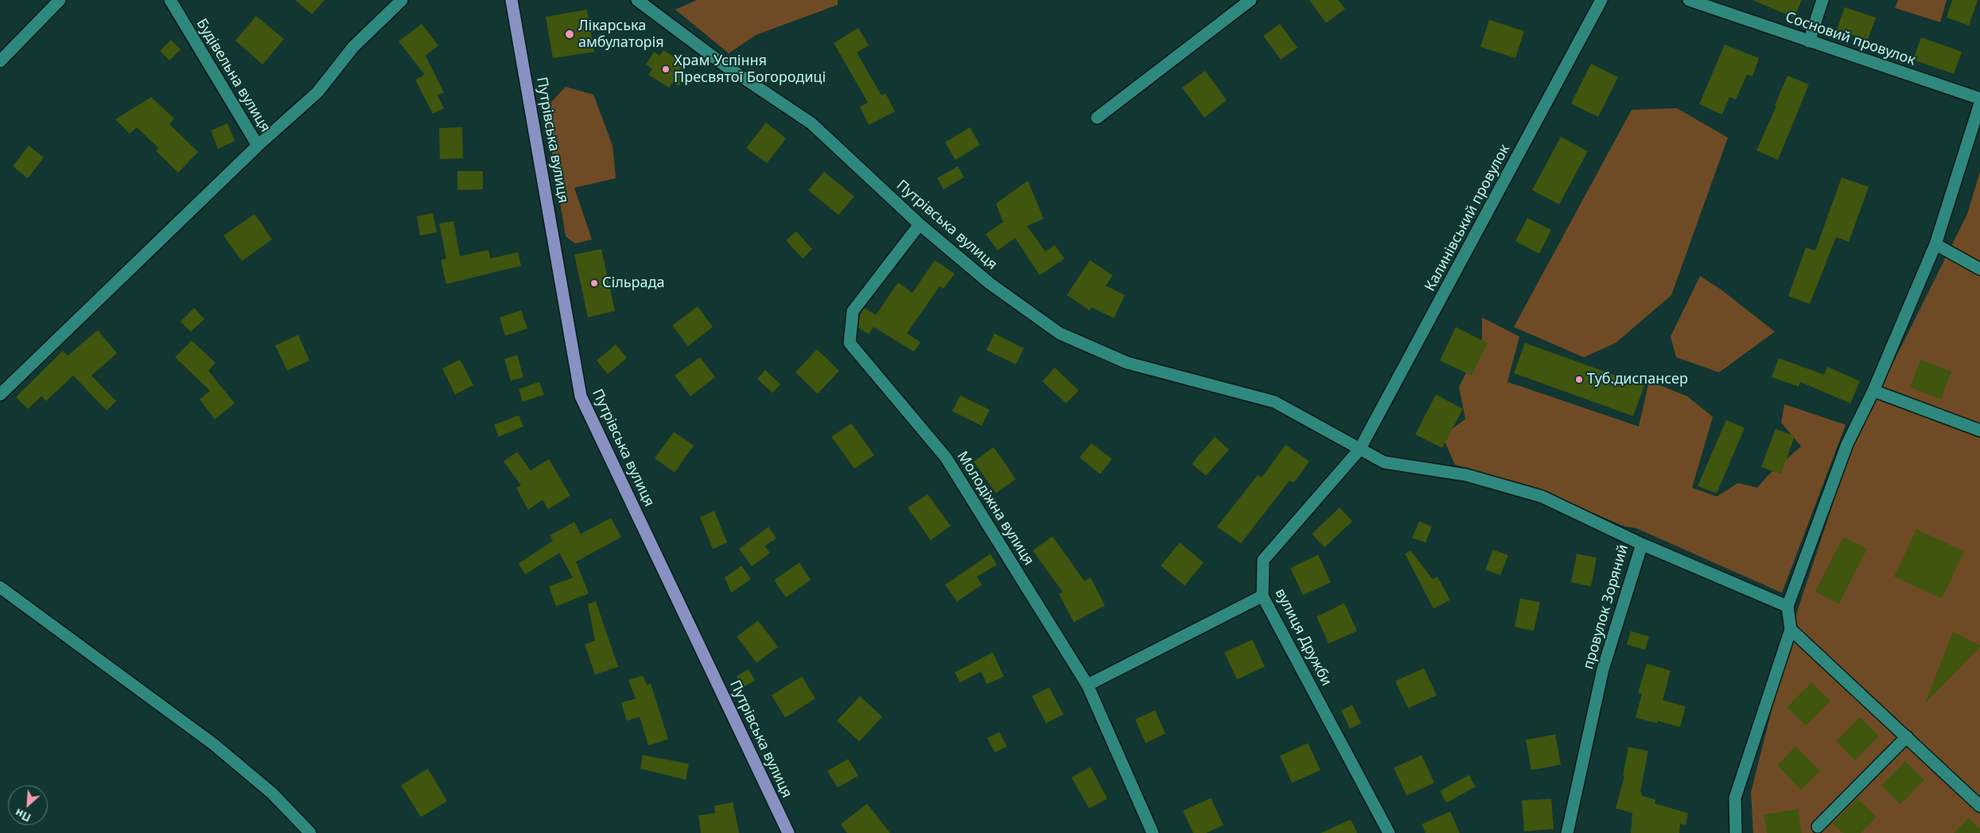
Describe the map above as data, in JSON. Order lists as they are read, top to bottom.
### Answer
{
  "streets": {
    "main road": ["Путрівська вулиця"],
    "street": [
      "Сосновий провулок",
      "Будівельна вулиця",
      "Калинівський провулок",
      "Молодіжна вулиця",
      "провулок Зоряний",
      "вулиця Дружби"
    ]
  },
  "crossings": [
    ["Путрівська вулиця", "Молодіжна вулиця"],
    ["Путрівська вулиця", "провулок Зоряний"],
    ["Калинівський провулок", "провулок Зоряний"],
    ["Калинівський провулок", "вулиця Дружби"],
    ["провулок Зоряний", "вулиця Дружби"]
  ],
  "places": [
    "Лікарська амбулаторія",
    "Храм Успіння Пресвятої Богородиці",
    "Сільрада",
    "Туб.диспансер"
  ],
  "north": "bottom left"
}
